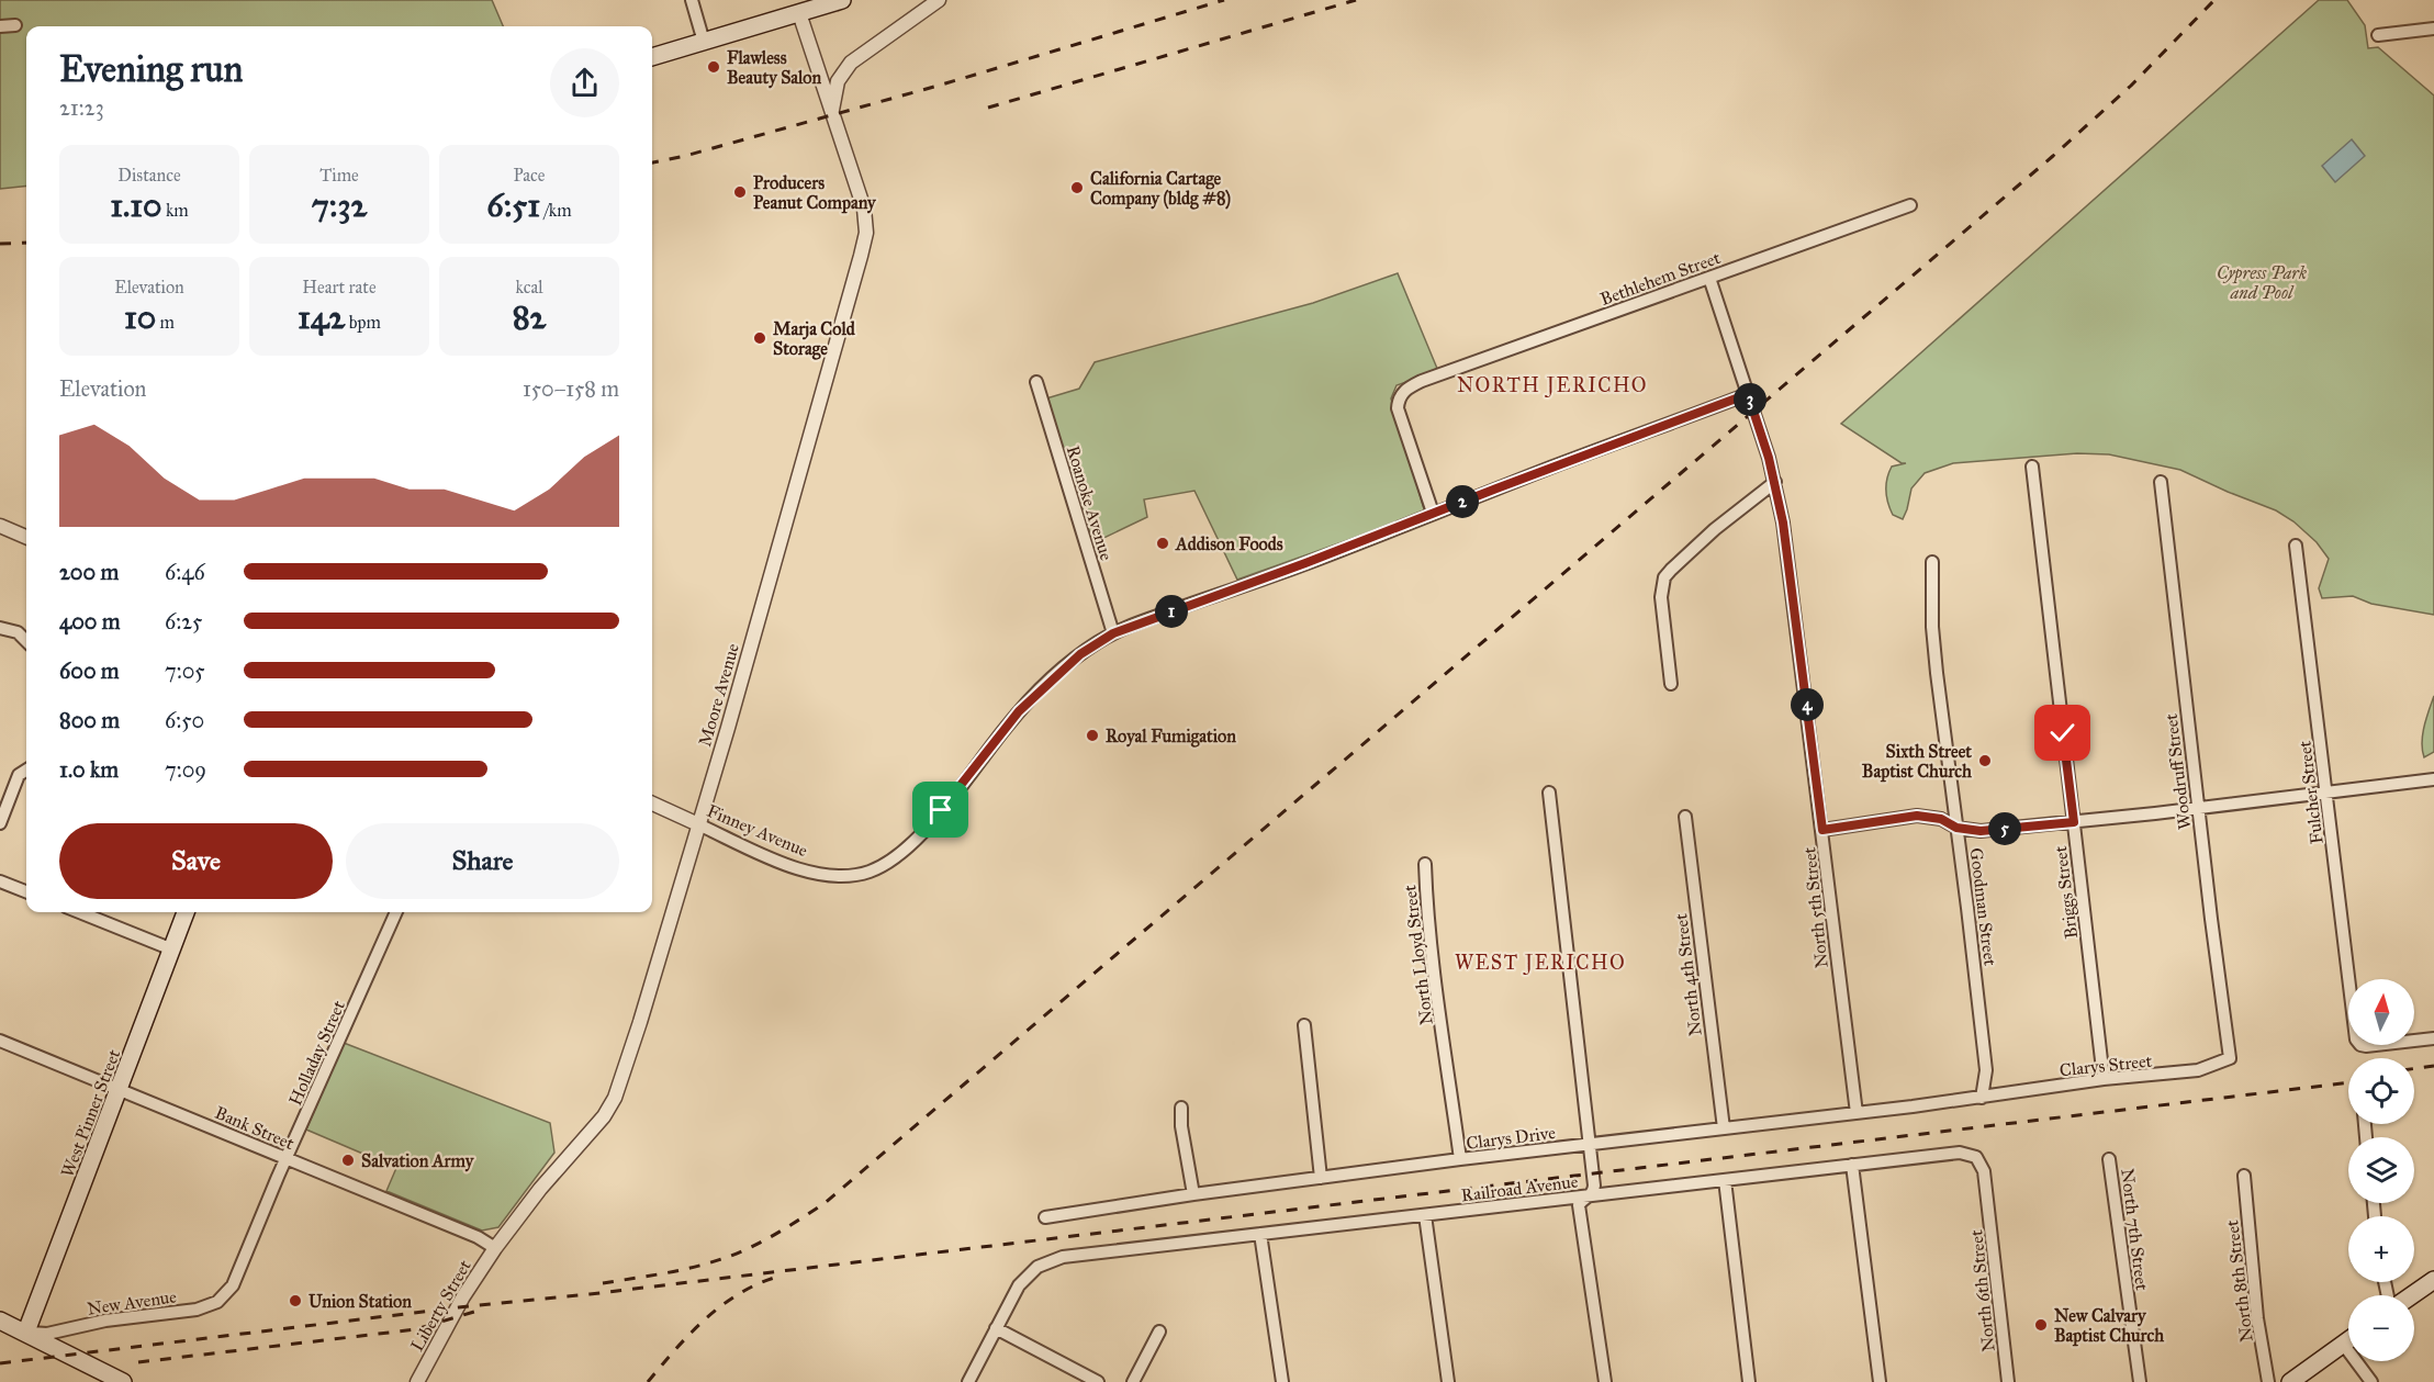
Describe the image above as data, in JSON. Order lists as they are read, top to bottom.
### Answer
{
  "streets": {
    "main road": ["West Pinner Street"],
    "street": [
      "Bethlehem Street",
      "Roanoke Avenue",
      "Moore Avenue",
      "Woodruff Street",
      "Fulcher Street",
      "Finney Avenue",
      "Briggs Street",
      "Goodman Street",
      "North 5th Street",
      "North Lloyd Street",
      "North 4th Street",
      "Holladay Street",
      "Clarys Street",
      "Bank Street",
      "Clarys Drive",
      "Railroad Avenue",
      "North 7th Street",
      "North 8th Street",
      "North 6th Street",
      "New Avenue",
      "Liberty Street"
    ]
  },
  "crossings": [
    ["Bethlehem Street", "Finney Avenue"],
    ["Bethlehem Street", "North 5th Street"],
    ["Roanoke Avenue", "Finney Avenue"],
    ["Moore Avenue", "Finney Avenue"],
    ["Moore Avenue", "Bank Street"],
    ["Moore Avenue", "Liberty Street"],
    ["Woodruff Street", "Clarys Street"],
    ["Finney Avenue", "North 5th Street"],
    ["Briggs Street", "Clarys Street"],
    ["Goodman Street", "Clarys Street"],
    ["Goodman Street", "Clarys Drive"],
    ["North 5th Street", "Clarys Drive"],
    ["North Lloyd Street", "Clarys Drive"],
    ["North 4th Street", "Clarys Drive"],
    ["Holladay Street", "Bank Street"],
    ["Holladay Street", "New Avenue"],
    ["Clarys Street", "Clarys Drive"],
    ["West Pinner Street", "Bank Street"],
    ["West Pinner Street", "New Avenue"],
    ["Bank Street", "Liberty Street"],
    ["Railroad Avenue", "North 6th Street"]
  ],
  "districts": ["NORTH JERICHO", "WEST JERICHO"],
  "parks": ["Cypress Park and Pool"],
  "places": [
    "Flawless Beauty Salon",
    "California Cartage Company (bldg #8)",
    "Producers Peanut Company",
    "Marja Cold Storage",
    "Addison Foods",
    "Royal Fumigation",
    "Sixth Street Baptist Church",
    "Salvation Army",
    "Union Station",
    "New Calvary Baptist Church"
  ],
  "north": "top",
  "page": {
    "heading": ["Evening run", "21:23"],
    "stats": [
      ["Distance", "1.10 km"],
      ["Time", "7:32"],
      ["Pace", "6:51 /km"],
      ["Elevation", "10 m"],
      ["Heart rate", "142 bpm"],
      ["kcal", "82"]
    ],
    "chart": ["Elevation", "150–158 m"],
    "pins": [
      "3",
      "2",
      "1",
      "4",
      "5"
    ],
    "list": [
      {
        "name": "200 m",
        "note": "6:46"
      },
      {
        "name": "400 m",
        "note": "6:25"
      },
      {
        "name": "600 m",
        "note": "7:05"
      },
      {
        "name": "800 m",
        "note": "6:50"
      },
      {
        "name": "1.0 km",
        "note": "7:09"
      }
    ],
    "buttons": ["Save", "Share"],
    "map_buttons": ["+", "−"]
  }
}
